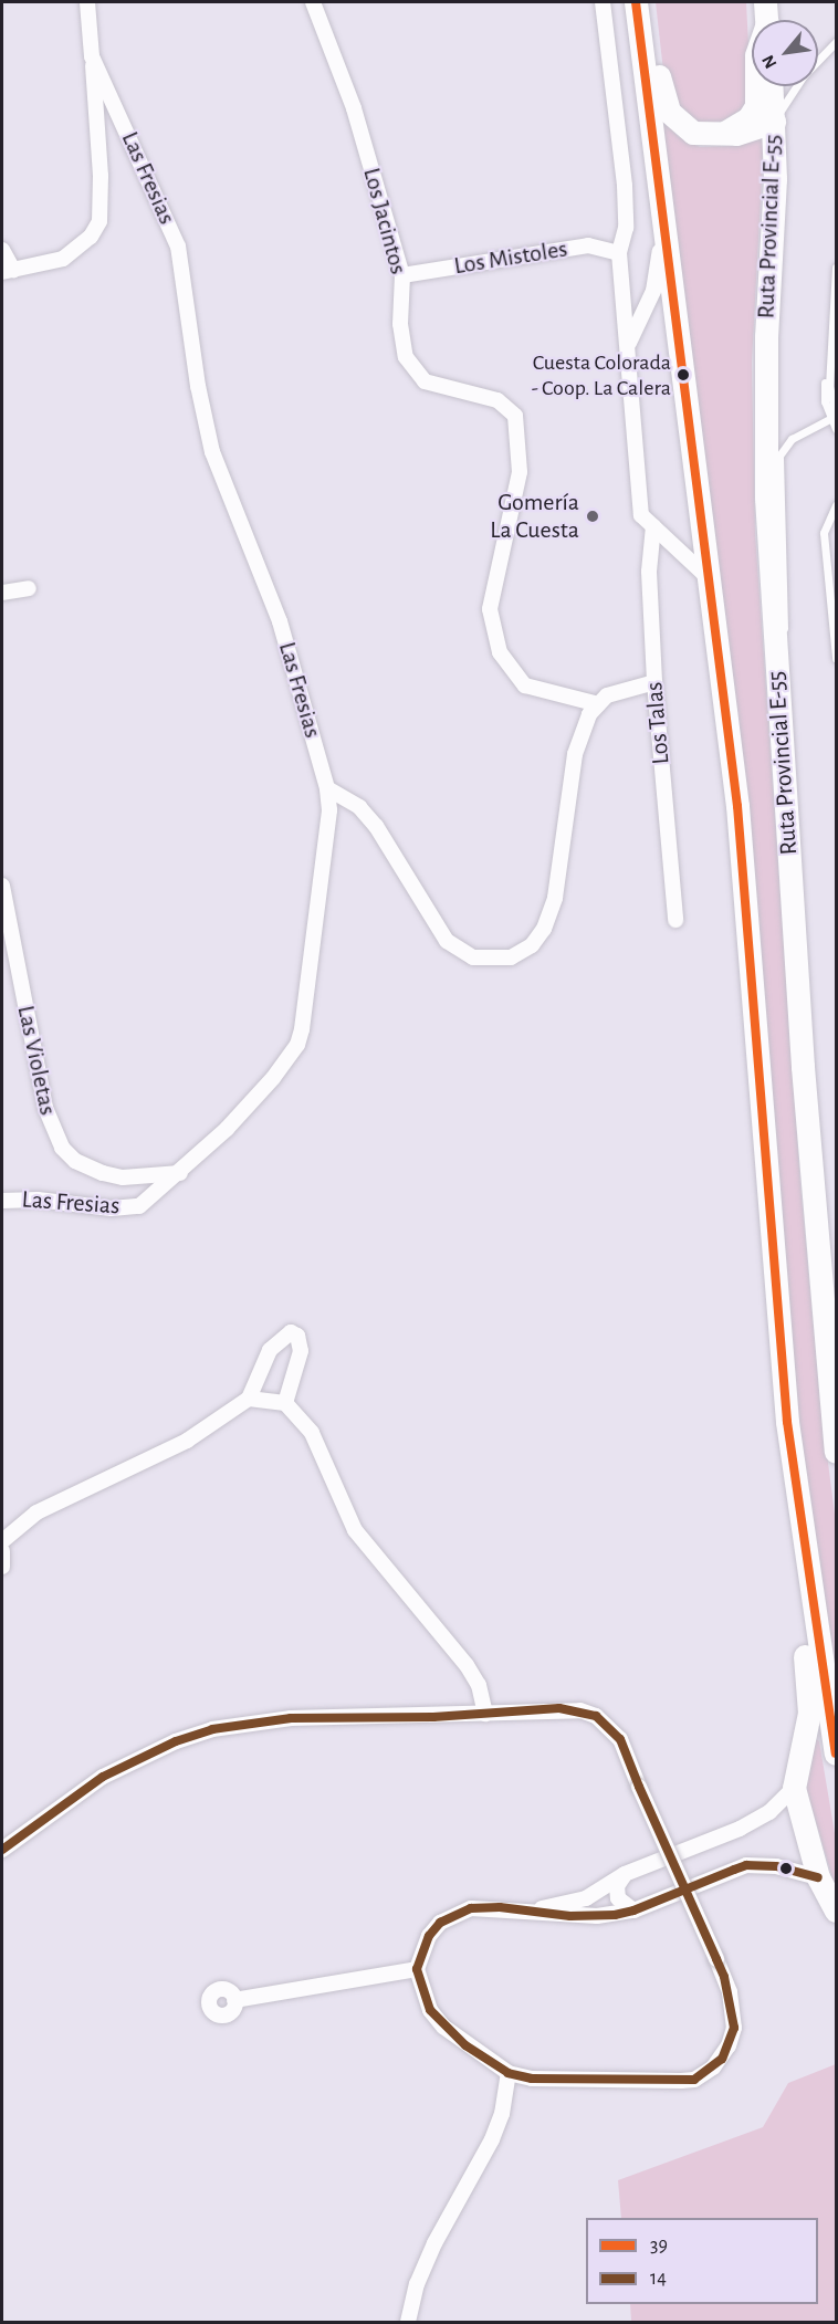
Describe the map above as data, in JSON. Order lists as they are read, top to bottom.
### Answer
{
  "streets": {
    "main road": ["Ruta Provincial E-55"],
    "street": [
      "Las Fresias",
      "Los Jacintos",
      "Los Mistoles",
      "Los Talas",
      "Las Violetas"
    ]
  },
  "crossings": [
    ["Las Fresias", "Las Violetas"],
    ["Los Jacintos", "Los Mistoles"]
  ],
  "places": ["Cuesta Colorada - Coop. La Calera", "Gomería La Cuesta"],
  "lines": ["transit line 39", "transit line 14"],
  "legend": ["39", "14"],
  "north": "bottom left"
}
